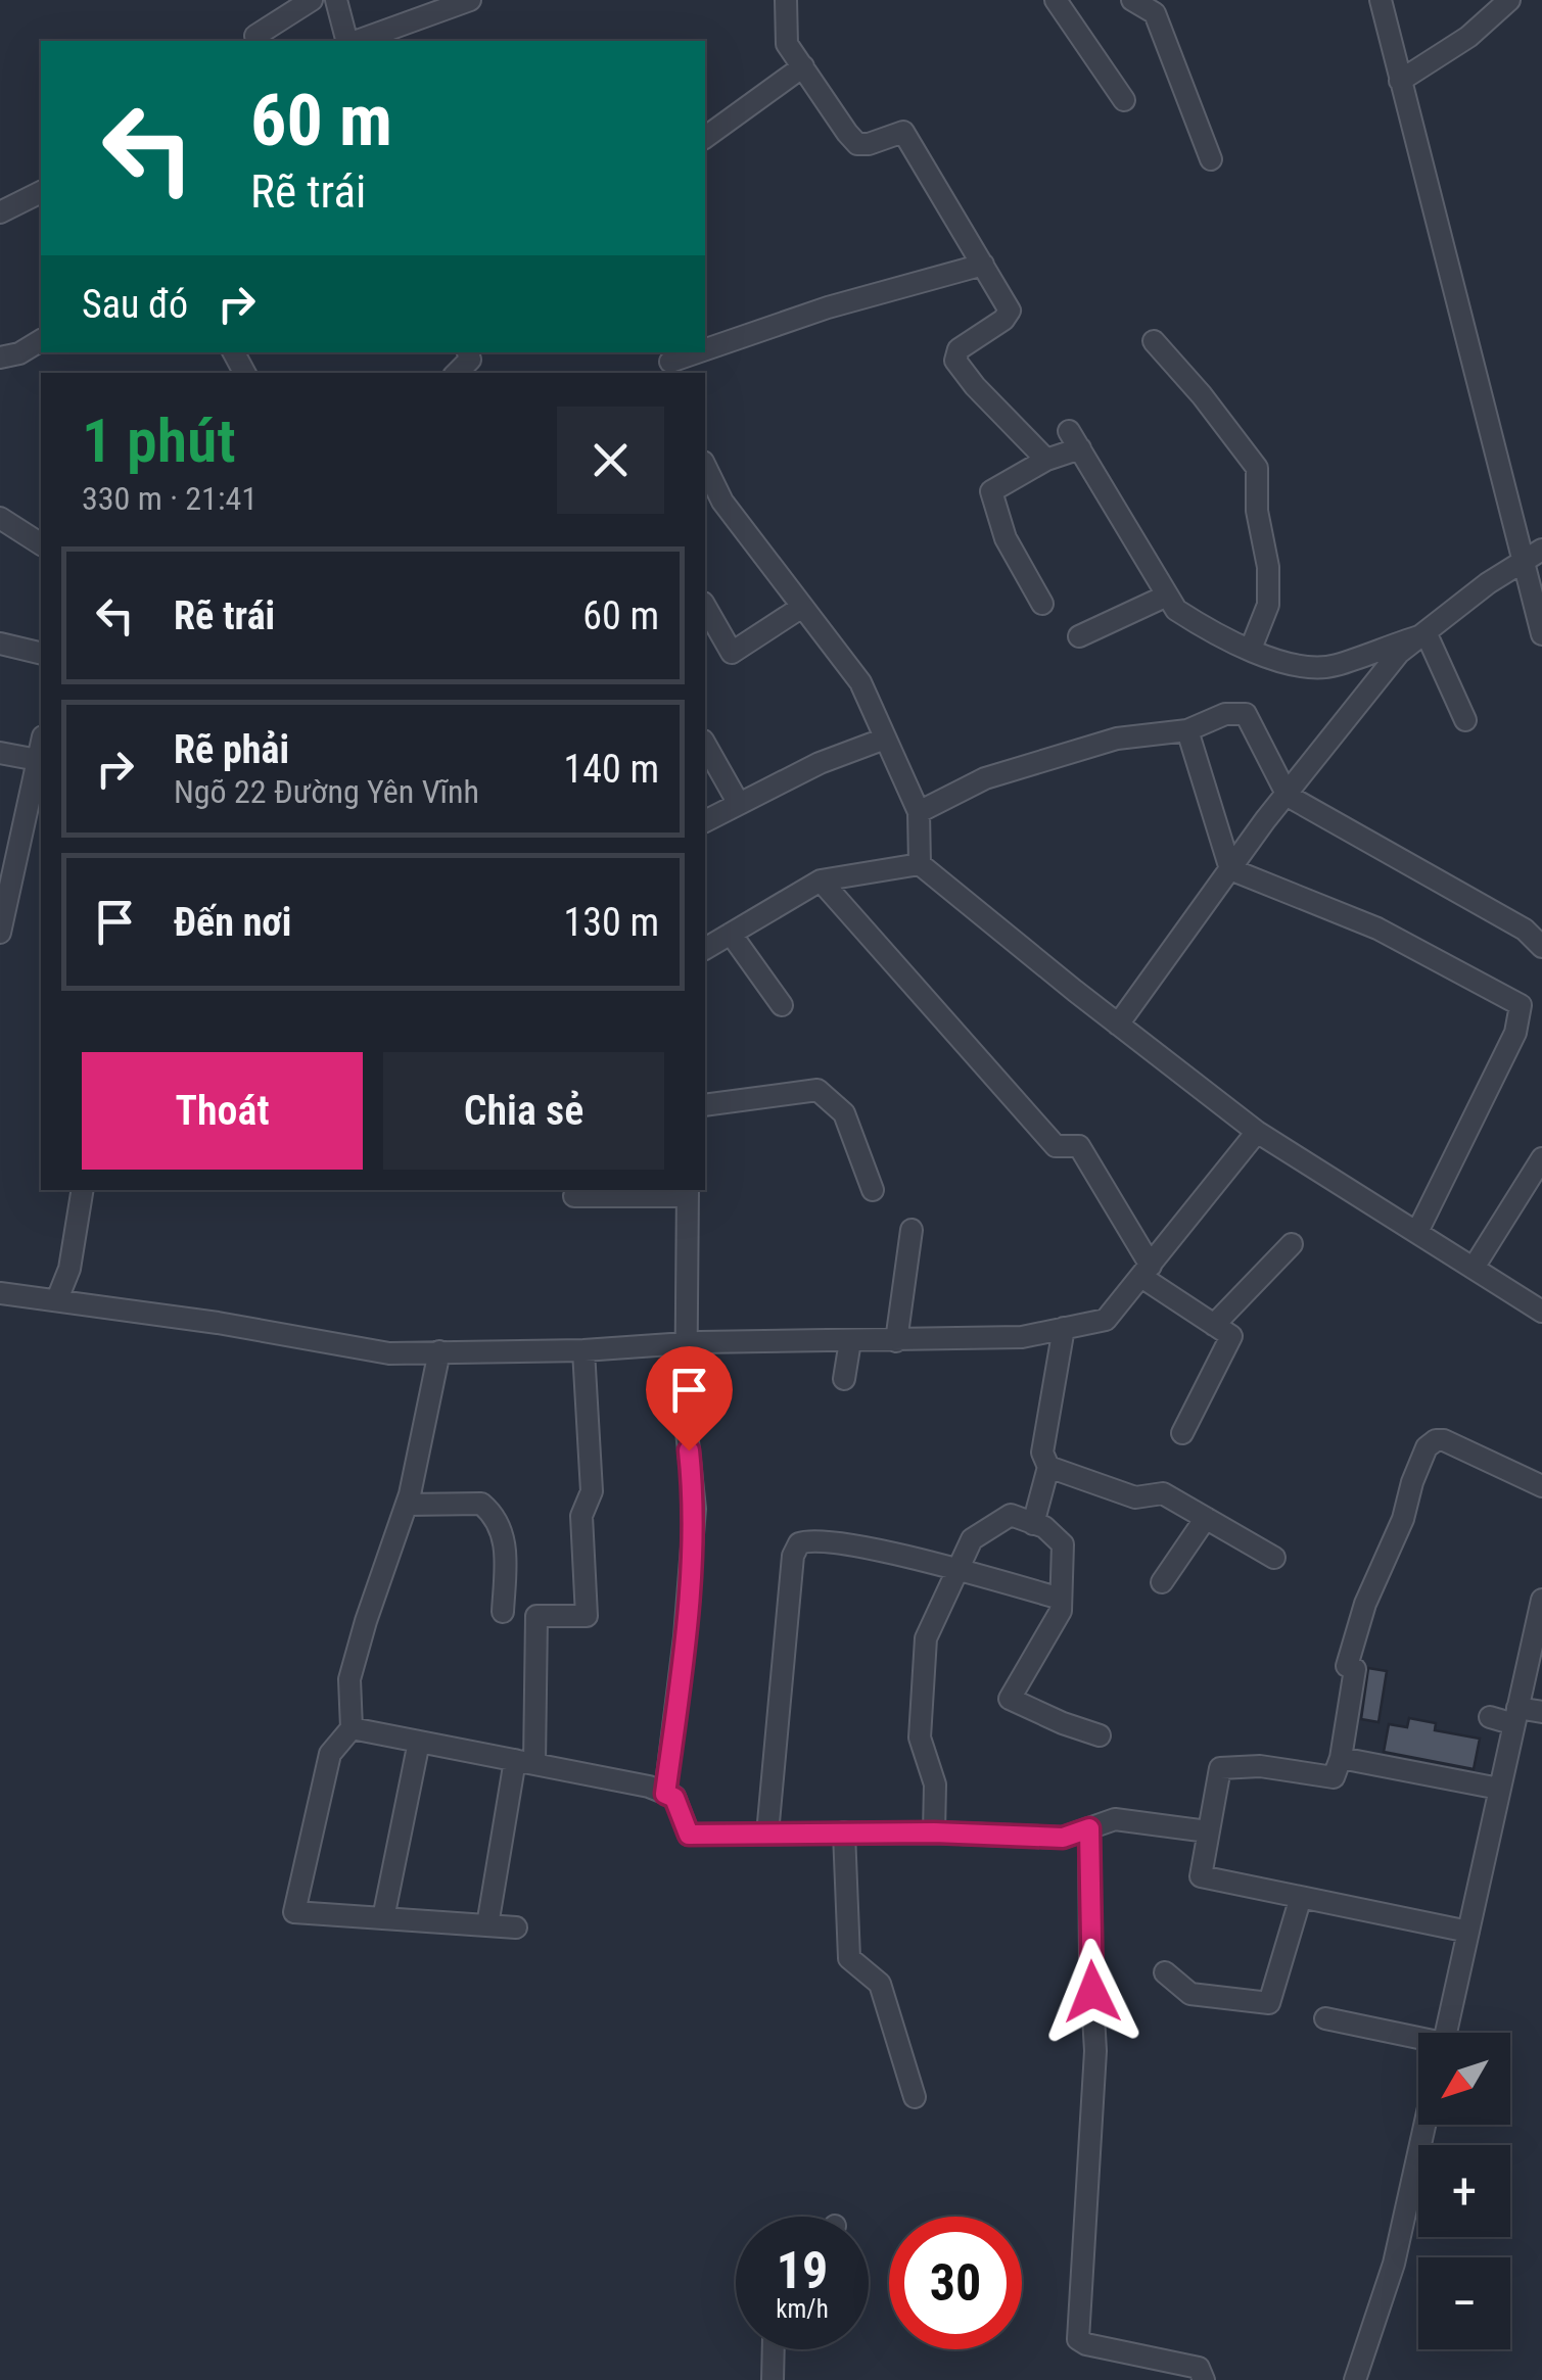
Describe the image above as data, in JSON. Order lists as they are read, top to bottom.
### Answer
{
  "north": "bottom left",
  "page": {
    "turn": ["60 m", "Rẽ trái"],
    "then": "Sau đó",
    "heading": ["1 phút", "330 m · 21:41"],
    "list": [
      {
        "name": "Rẽ trái",
        "value": "60 m"
      },
      {
        "name": "Rẽ phải",
        "note": "Ngõ 22 Đường Yên Vĩnh",
        "value": "140 m"
      },
      {
        "name": "Đến nơi",
        "value": "130 m"
      }
    ],
    "buttons": ["Thoát", "Chia sẻ"],
    "map_buttons": ["+", "−"],
    "speed": "19 km/h",
    "limit": "30"
  }
}
